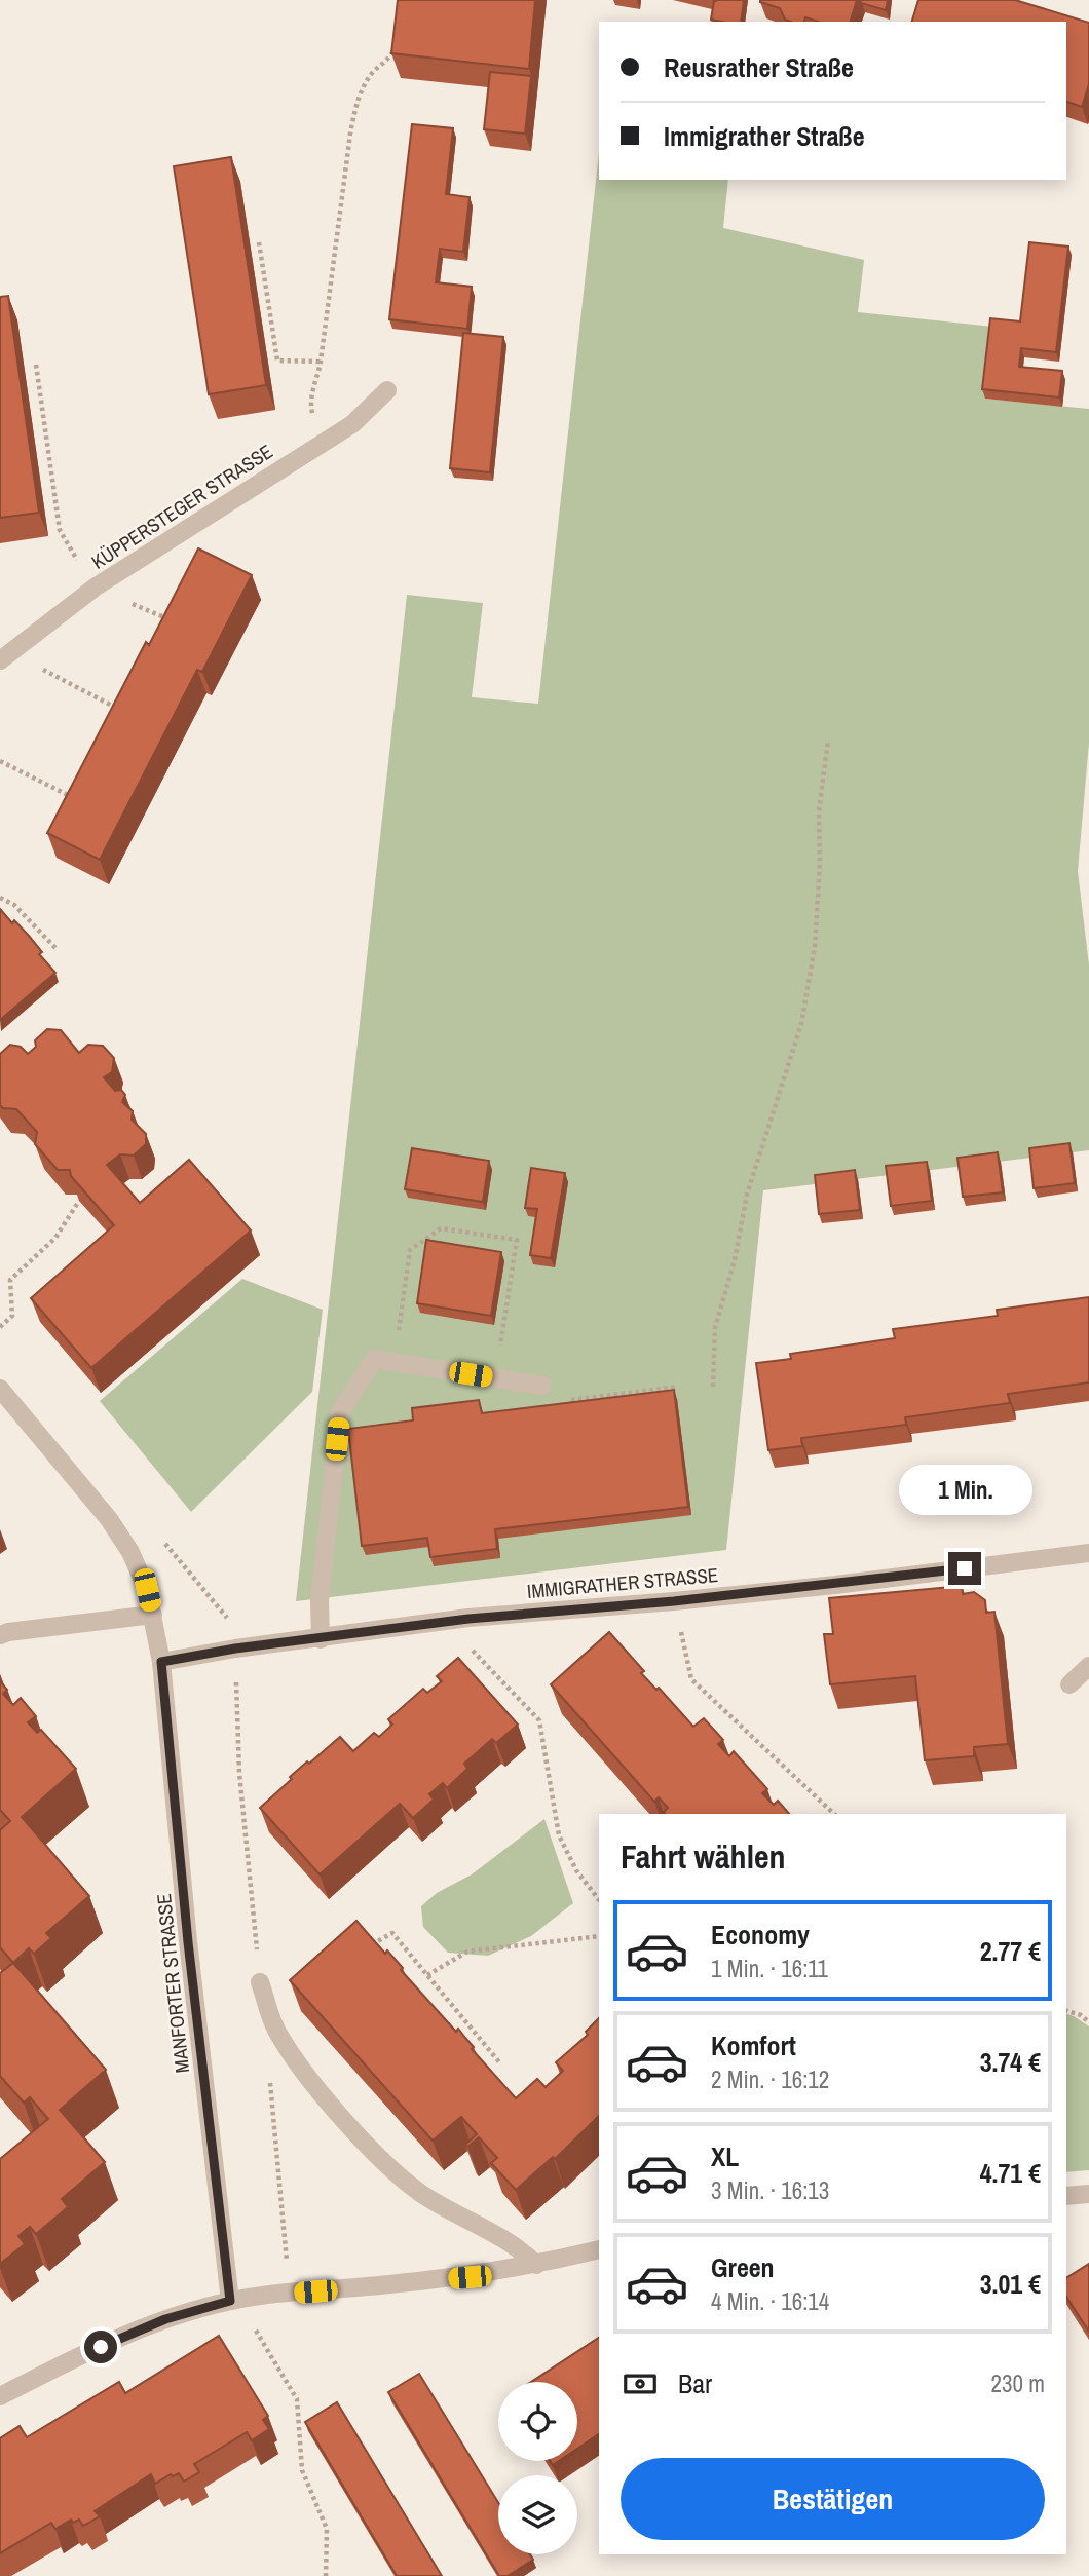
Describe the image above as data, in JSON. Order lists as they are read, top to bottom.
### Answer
{
  "streets": {
    "street": ["KÜPPERSTEGER STRASSE", "IMMIGRATHER STRASSE", "MANFORTER STRASSE"]
  },
  "crossings": [
    ["IMMIGRATHER STRASSE", "MANFORTER STRASSE"]
  ],
  "page": {
    "banner": ["Reusrather Straße", "Immigrather Straße"],
    "bubble": "1 Min.",
    "heading": "Fahrt wählen",
    "list": [
      {
        "name": "Economy",
        "note": "1 Min. · 16:11",
        "value": "2.77 €"
      },
      {
        "name": "Komfort",
        "note": "2 Min. · 16:12",
        "value": "3.74 €"
      },
      {
        "name": "XL",
        "note": "3 Min. · 16:13",
        "value": "4.71 €"
      },
      {
        "name": "Green",
        "note": "4 Min. · 16:14",
        "value": "3.01 €"
      }
    ],
    "pay": ["Bar", "230 m"],
    "buttons": "Bestätigen"
  }
}
